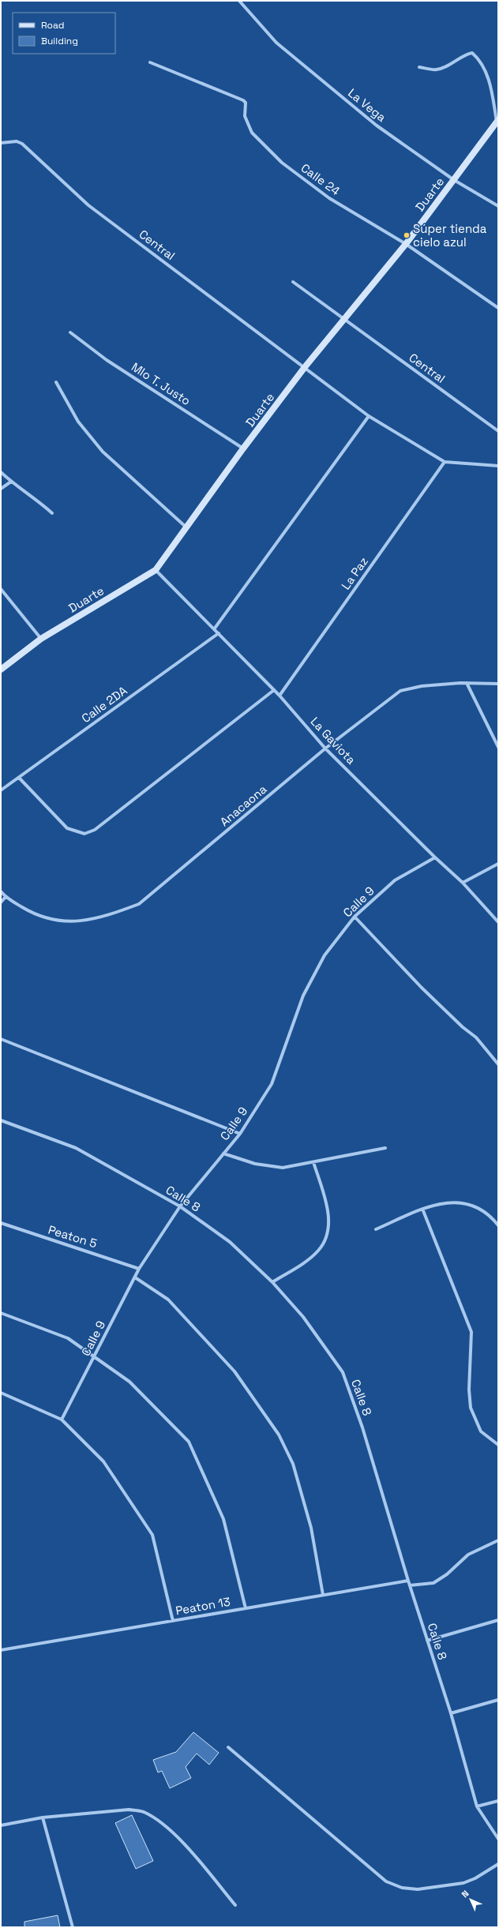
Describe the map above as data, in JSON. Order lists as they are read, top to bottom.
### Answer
{
  "streets": {
    "street": [
      "La Vega",
      "Calle 24",
      "Duarte",
      "Central",
      "Mlo T. Justo",
      "La Paz",
      "Calle 2DA",
      "La Gaviota",
      "Anacaona",
      "Calle 9",
      "Calle 8",
      "Peaton 5",
      "Peaton 13"
    ]
  },
  "crossings": [
    ["La Vega", "Duarte"],
    ["Calle 24", "Duarte"],
    ["Duarte", "Central"],
    ["Duarte", "Mlo T. Justo"],
    ["Duarte", "La Gaviota"],
    ["Central", "La Paz"],
    ["La Paz", "La Gaviota"],
    ["Calle 2DA", "La Gaviota"],
    ["La Gaviota", "Anacaona"],
    ["La Gaviota", "Calle 9"],
    ["Calle 9", "Calle 8"],
    ["Calle 9", "Peaton 5"],
    ["Calle 8", "Peaton 13"]
  ],
  "places": ["Súper tienda cielo azul"],
  "legend": ["Road", "Building"],
  "north": "top left"
}
